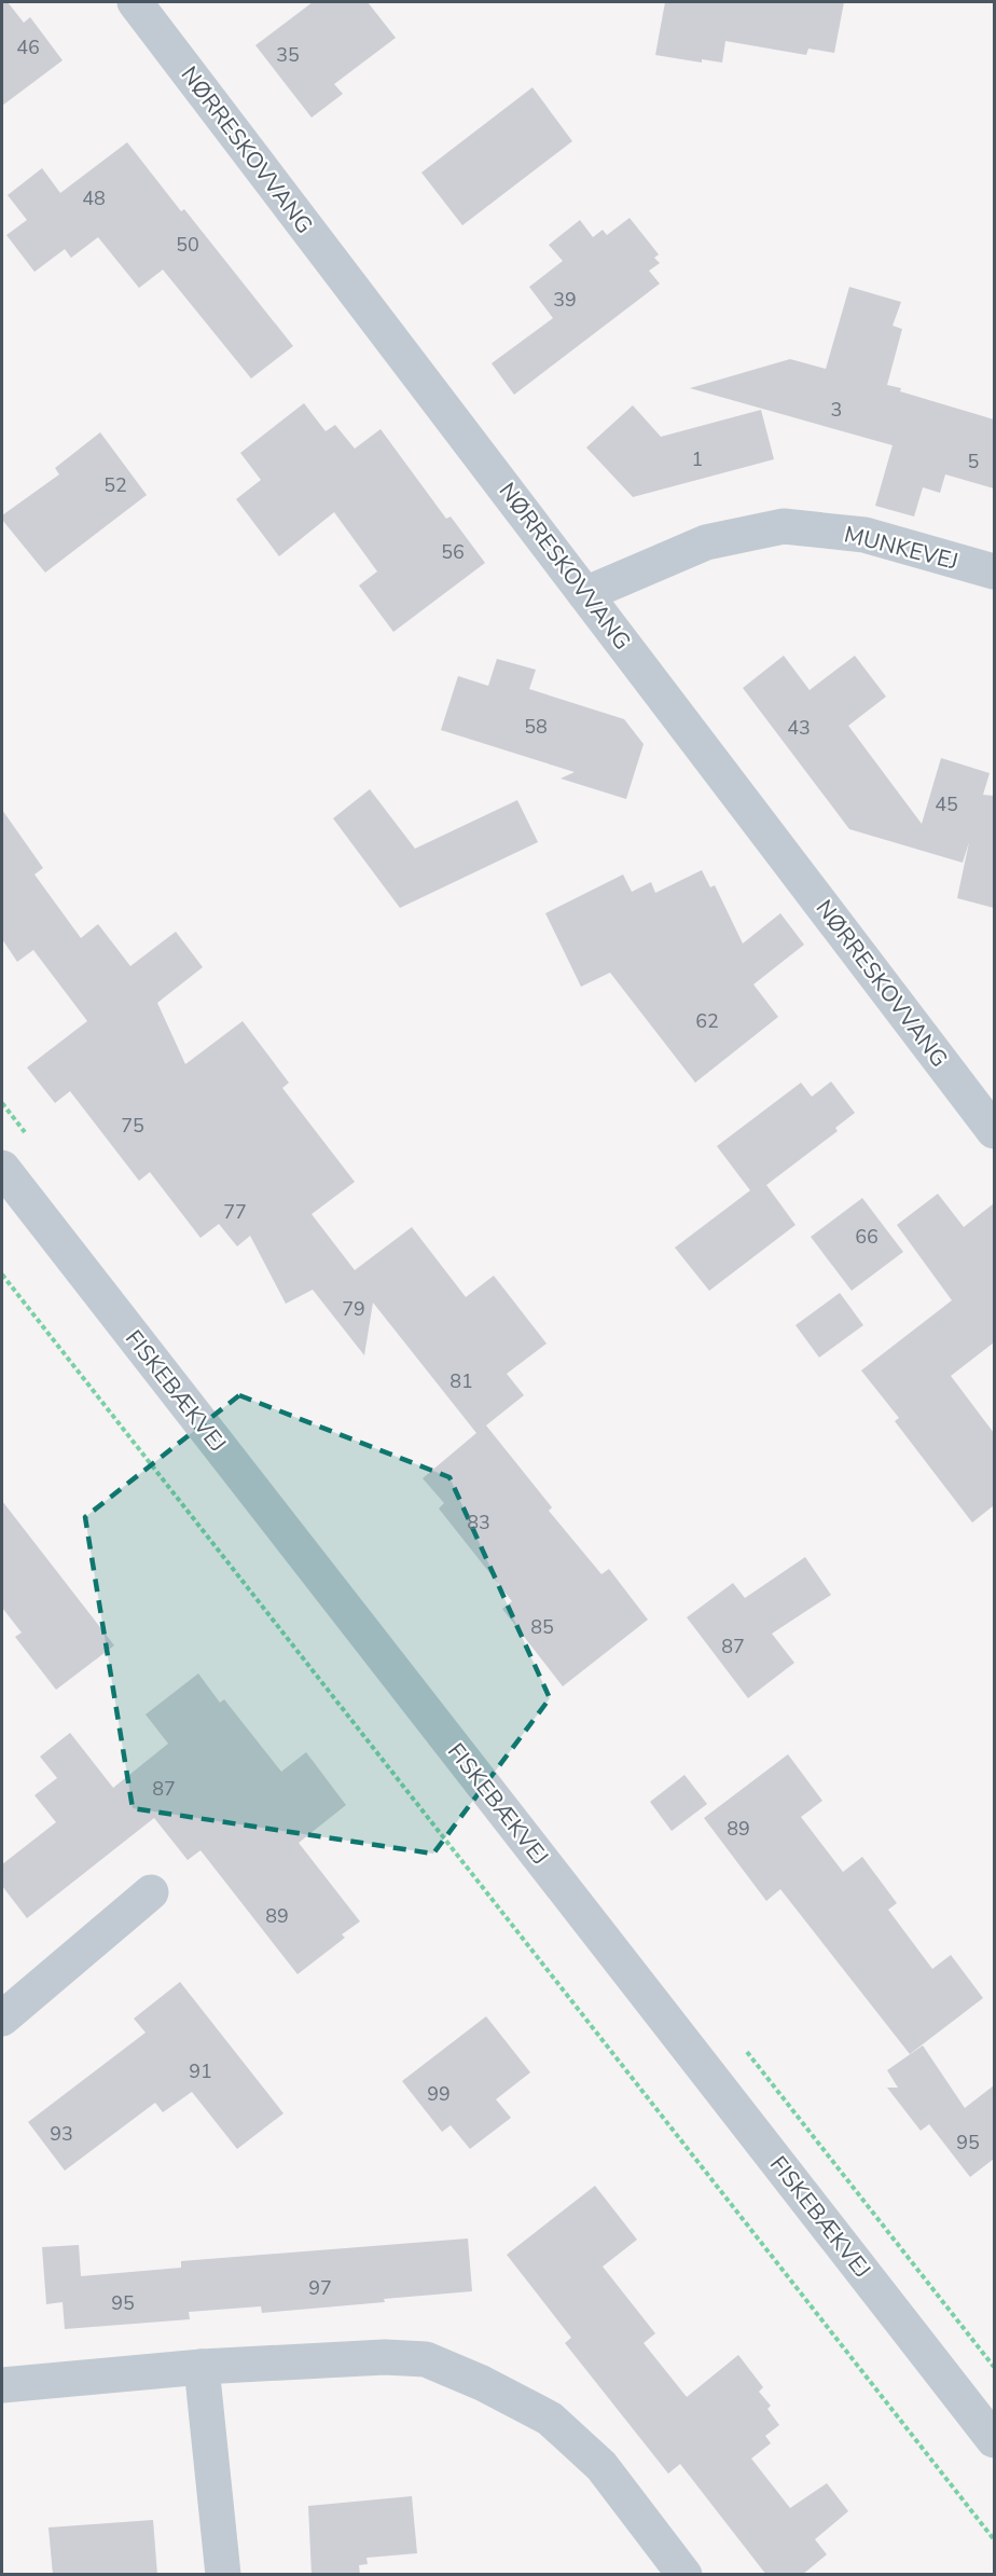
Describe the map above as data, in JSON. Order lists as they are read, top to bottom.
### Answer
{
  "streets": {
    "street": ["NØRRESKOVVANG", "MUNKEVEJ", "FISKEBÆKVEJ"]
  },
  "crossings": [
    ["NØRRESKOVVANG", "MUNKEVEJ"]
  ],
  "house_numbers": [
    "46",
    "35",
    "48",
    "50",
    "39",
    "3",
    "1",
    "5",
    "52",
    "56",
    "58",
    "43",
    "45",
    "62",
    "75",
    "77",
    "66",
    "79",
    "81",
    "83",
    "85",
    "87",
    "87",
    "89",
    "89",
    "91",
    "99",
    "93",
    "95",
    "97",
    "95"
  ]
}
